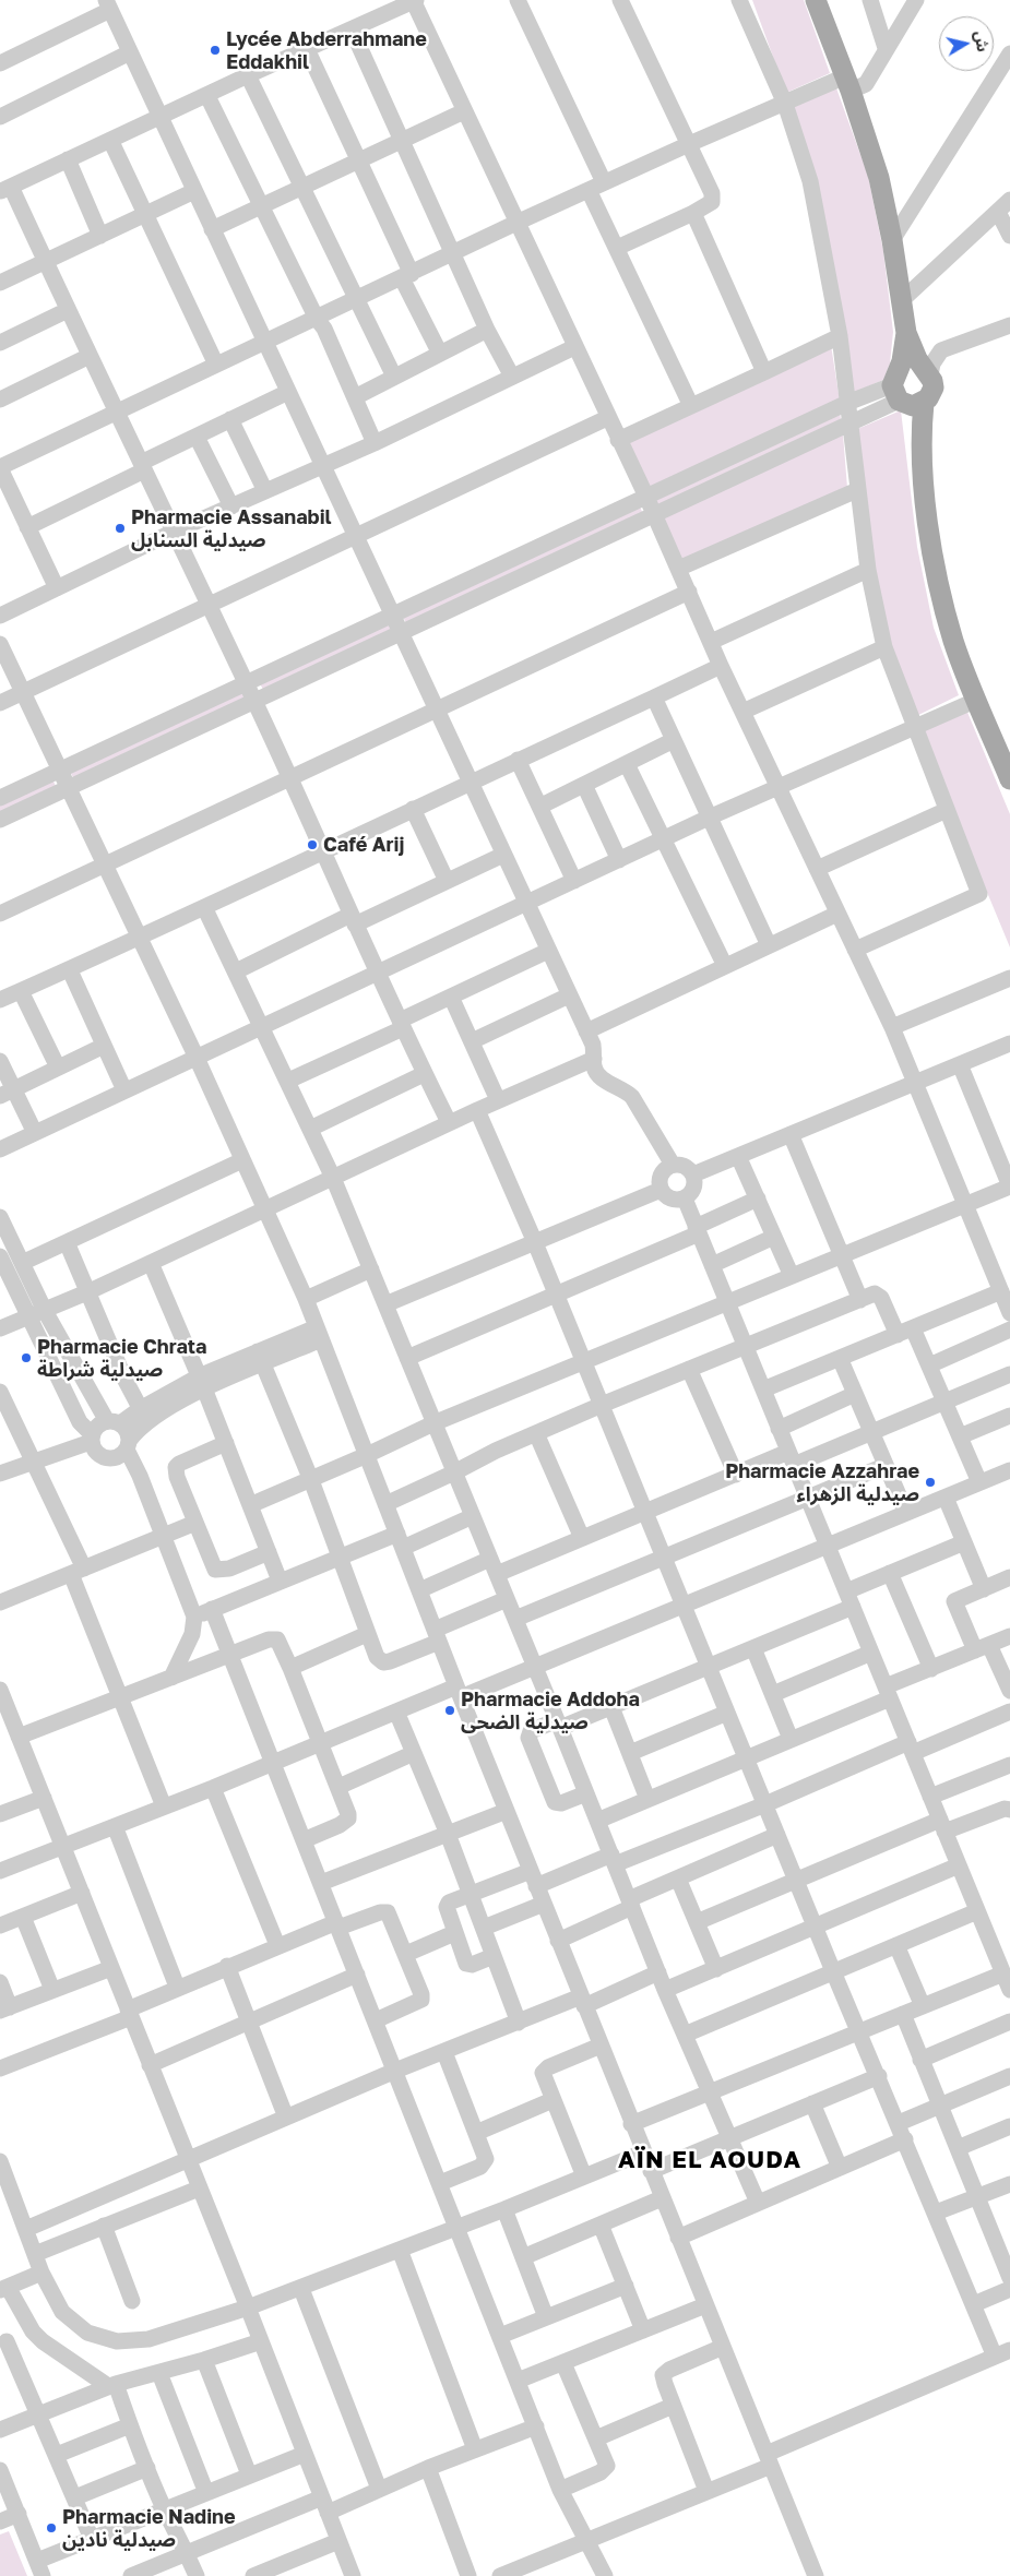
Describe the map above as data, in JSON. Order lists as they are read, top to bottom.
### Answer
{
  "districts": ["AÏN EL AOUDA"],
  "places": [
    "Lycée Abderrahmane Eddakhil",
    "Pharmacie Assanabil صيدلية السنابل",
    "Café Arij",
    "Pharmacie Chrata صيدلية شراطة",
    "Pharmacie Azzahrae صيدلية الزهراء",
    "Pharmacie Addoha صيدلية الضحى",
    "Pharmacie Nadine صيدلية نادين"
  ],
  "north": "right"
}
